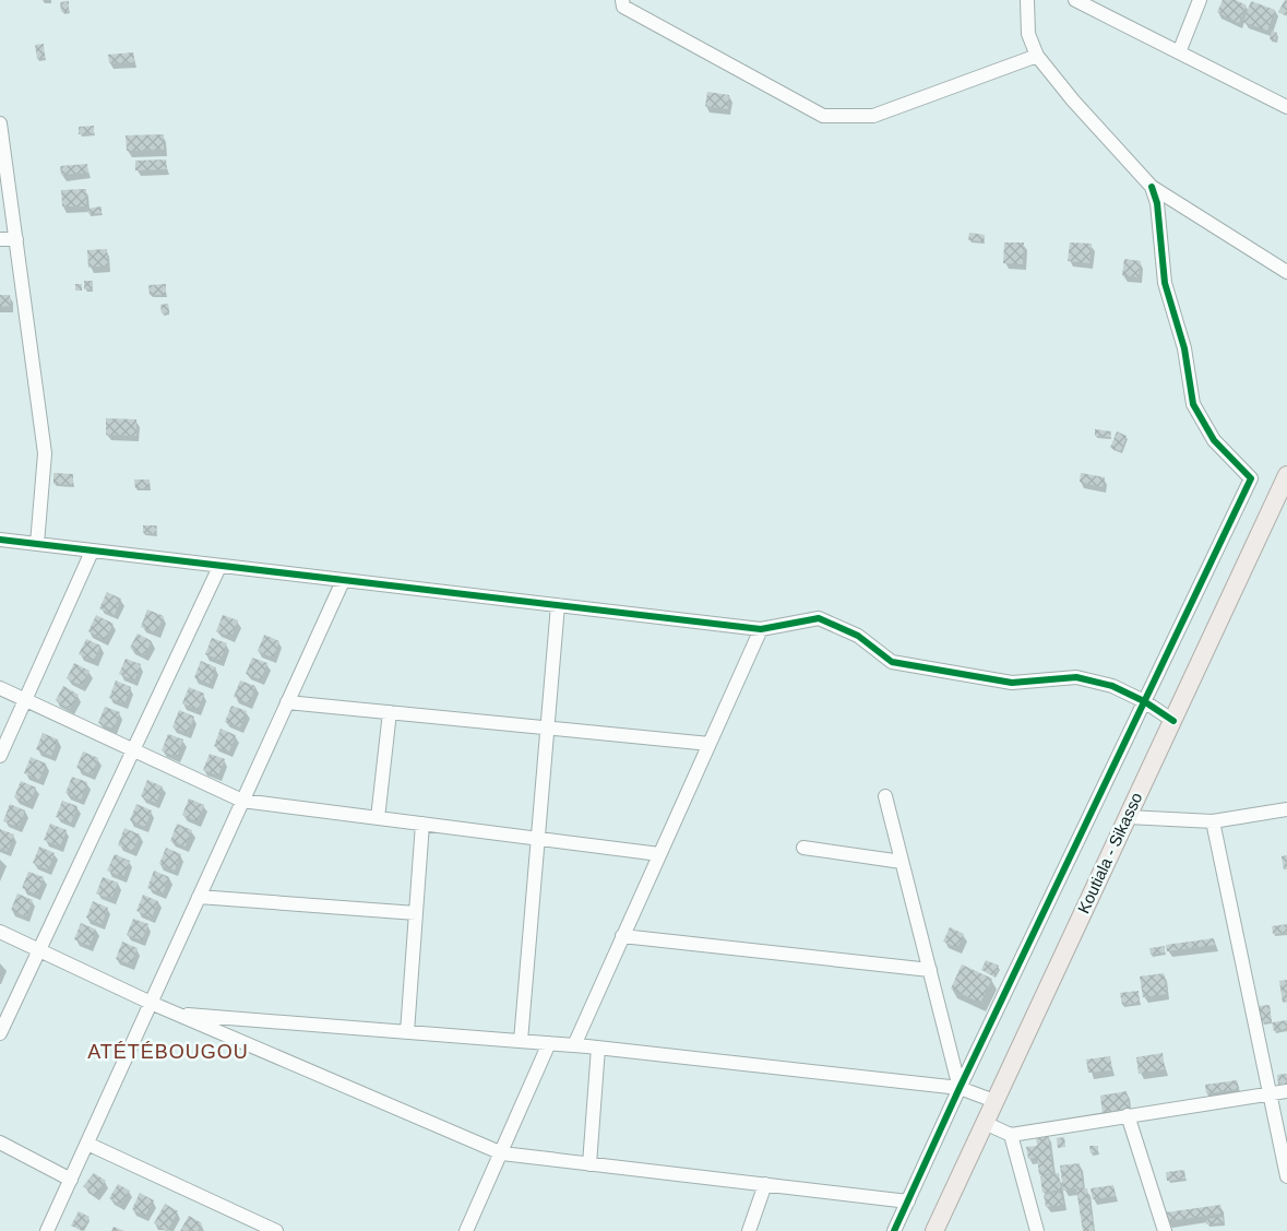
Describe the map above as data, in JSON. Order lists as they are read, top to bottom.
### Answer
{
  "streets": {
    "main road": ["Koutiala - Sikasso"]
  },
  "districts": ["ATÉTÉBOUGOU"]
}
